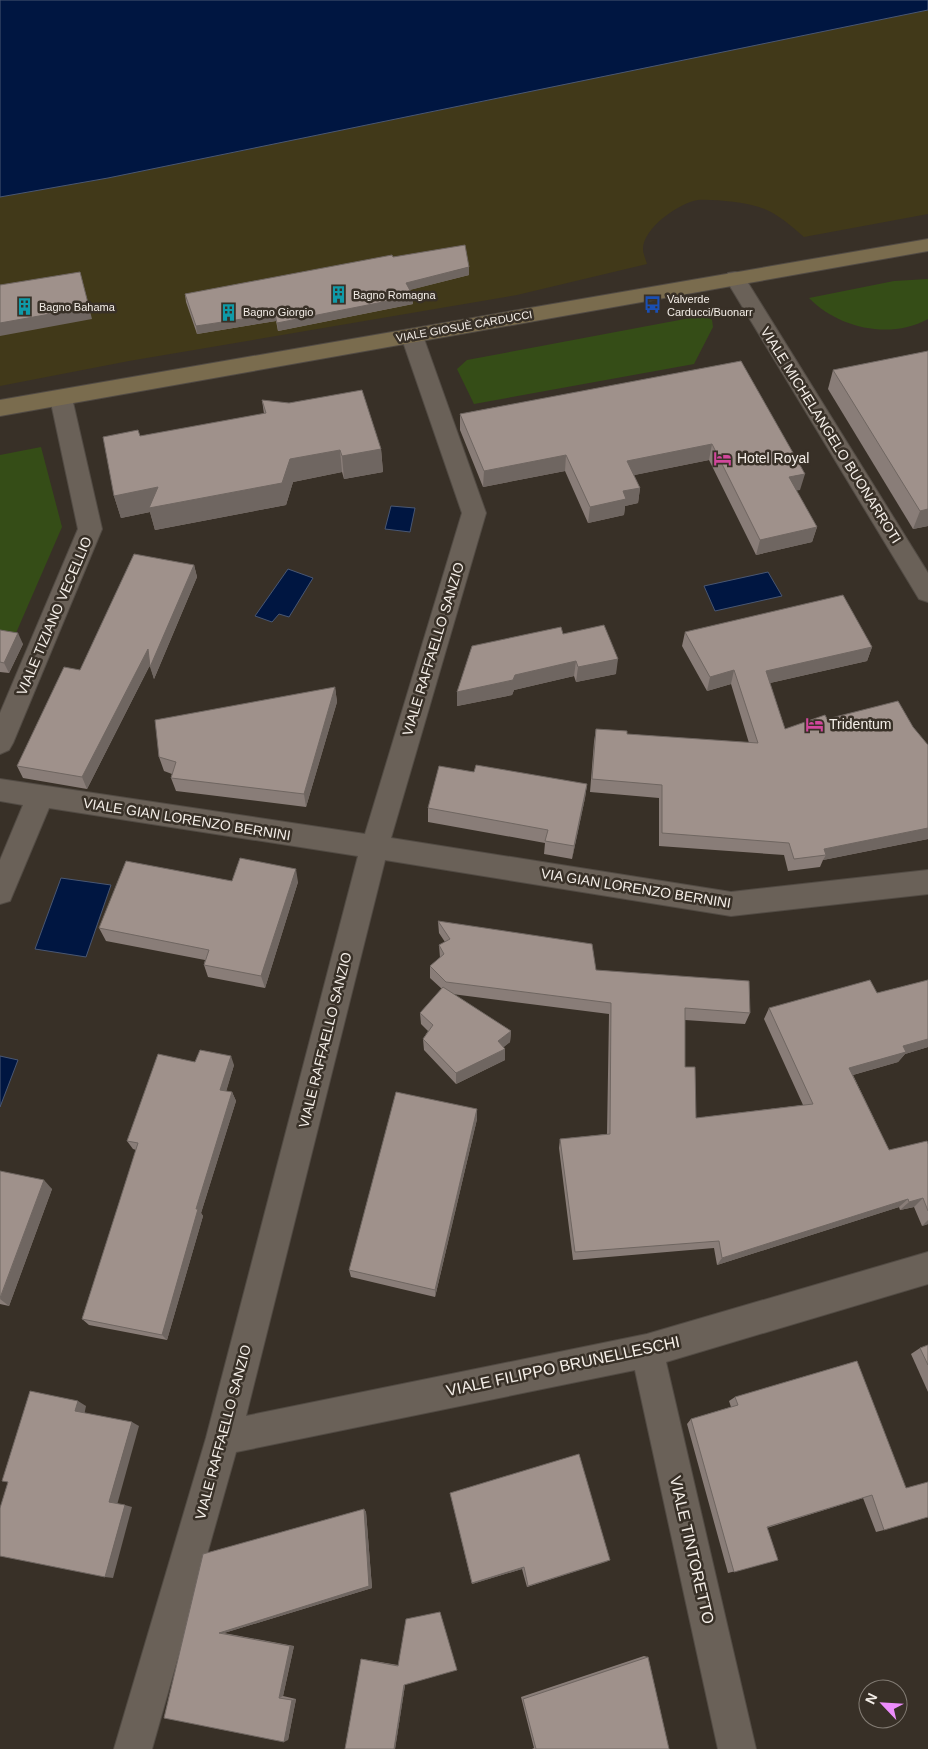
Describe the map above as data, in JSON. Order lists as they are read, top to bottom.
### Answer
{
  "streets": {
    "street": [
      "VIALE GIOSUÈ CARDUCCI",
      "VIALE MICHELANGELO BUONARROTI",
      "VIALE TIZIANO VECELLIO",
      "VIALE RAFFAELLO SANZIO",
      "VIALE GIAN LORENZO BERNINI",
      "VIA GIAN LORENZO BERNINI",
      "VIALE FILIPPO BRUNELLESCHI",
      "VIALE TINTORETTO"
    ]
  },
  "crossings": [
    ["VIALE GIOSUÈ CARDUCCI", "VIALE MICHELANGELO BUONARROTI"],
    ["VIALE GIOSUÈ CARDUCCI", "VIALE TIZIANO VECELLIO"],
    ["VIALE GIOSUÈ CARDUCCI", "VIALE RAFFAELLO SANZIO"],
    ["VIALE RAFFAELLO SANZIO", "VIALE GIAN LORENZO BERNINI"],
    ["VIALE RAFFAELLO SANZIO", "VIA GIAN LORENZO BERNINI"],
    ["VIALE RAFFAELLO SANZIO", "VIALE FILIPPO BRUNELLESCHI"],
    ["VIALE GIAN LORENZO BERNINI", "VIA GIAN LORENZO BERNINI"],
    ["VIALE FILIPPO BRUNELLESCHI", "VIALE TINTORETTO"]
  ],
  "places": {
    "building": ["Bagno Romagna", "Bagno Bahama", "Bagno Giorgio"],
    "bus stop": ["Valverde Carducci/Buonarr"],
    "hotel": ["Hotel Royal", "Tridentum"]
  },
  "north": "top left"
}
